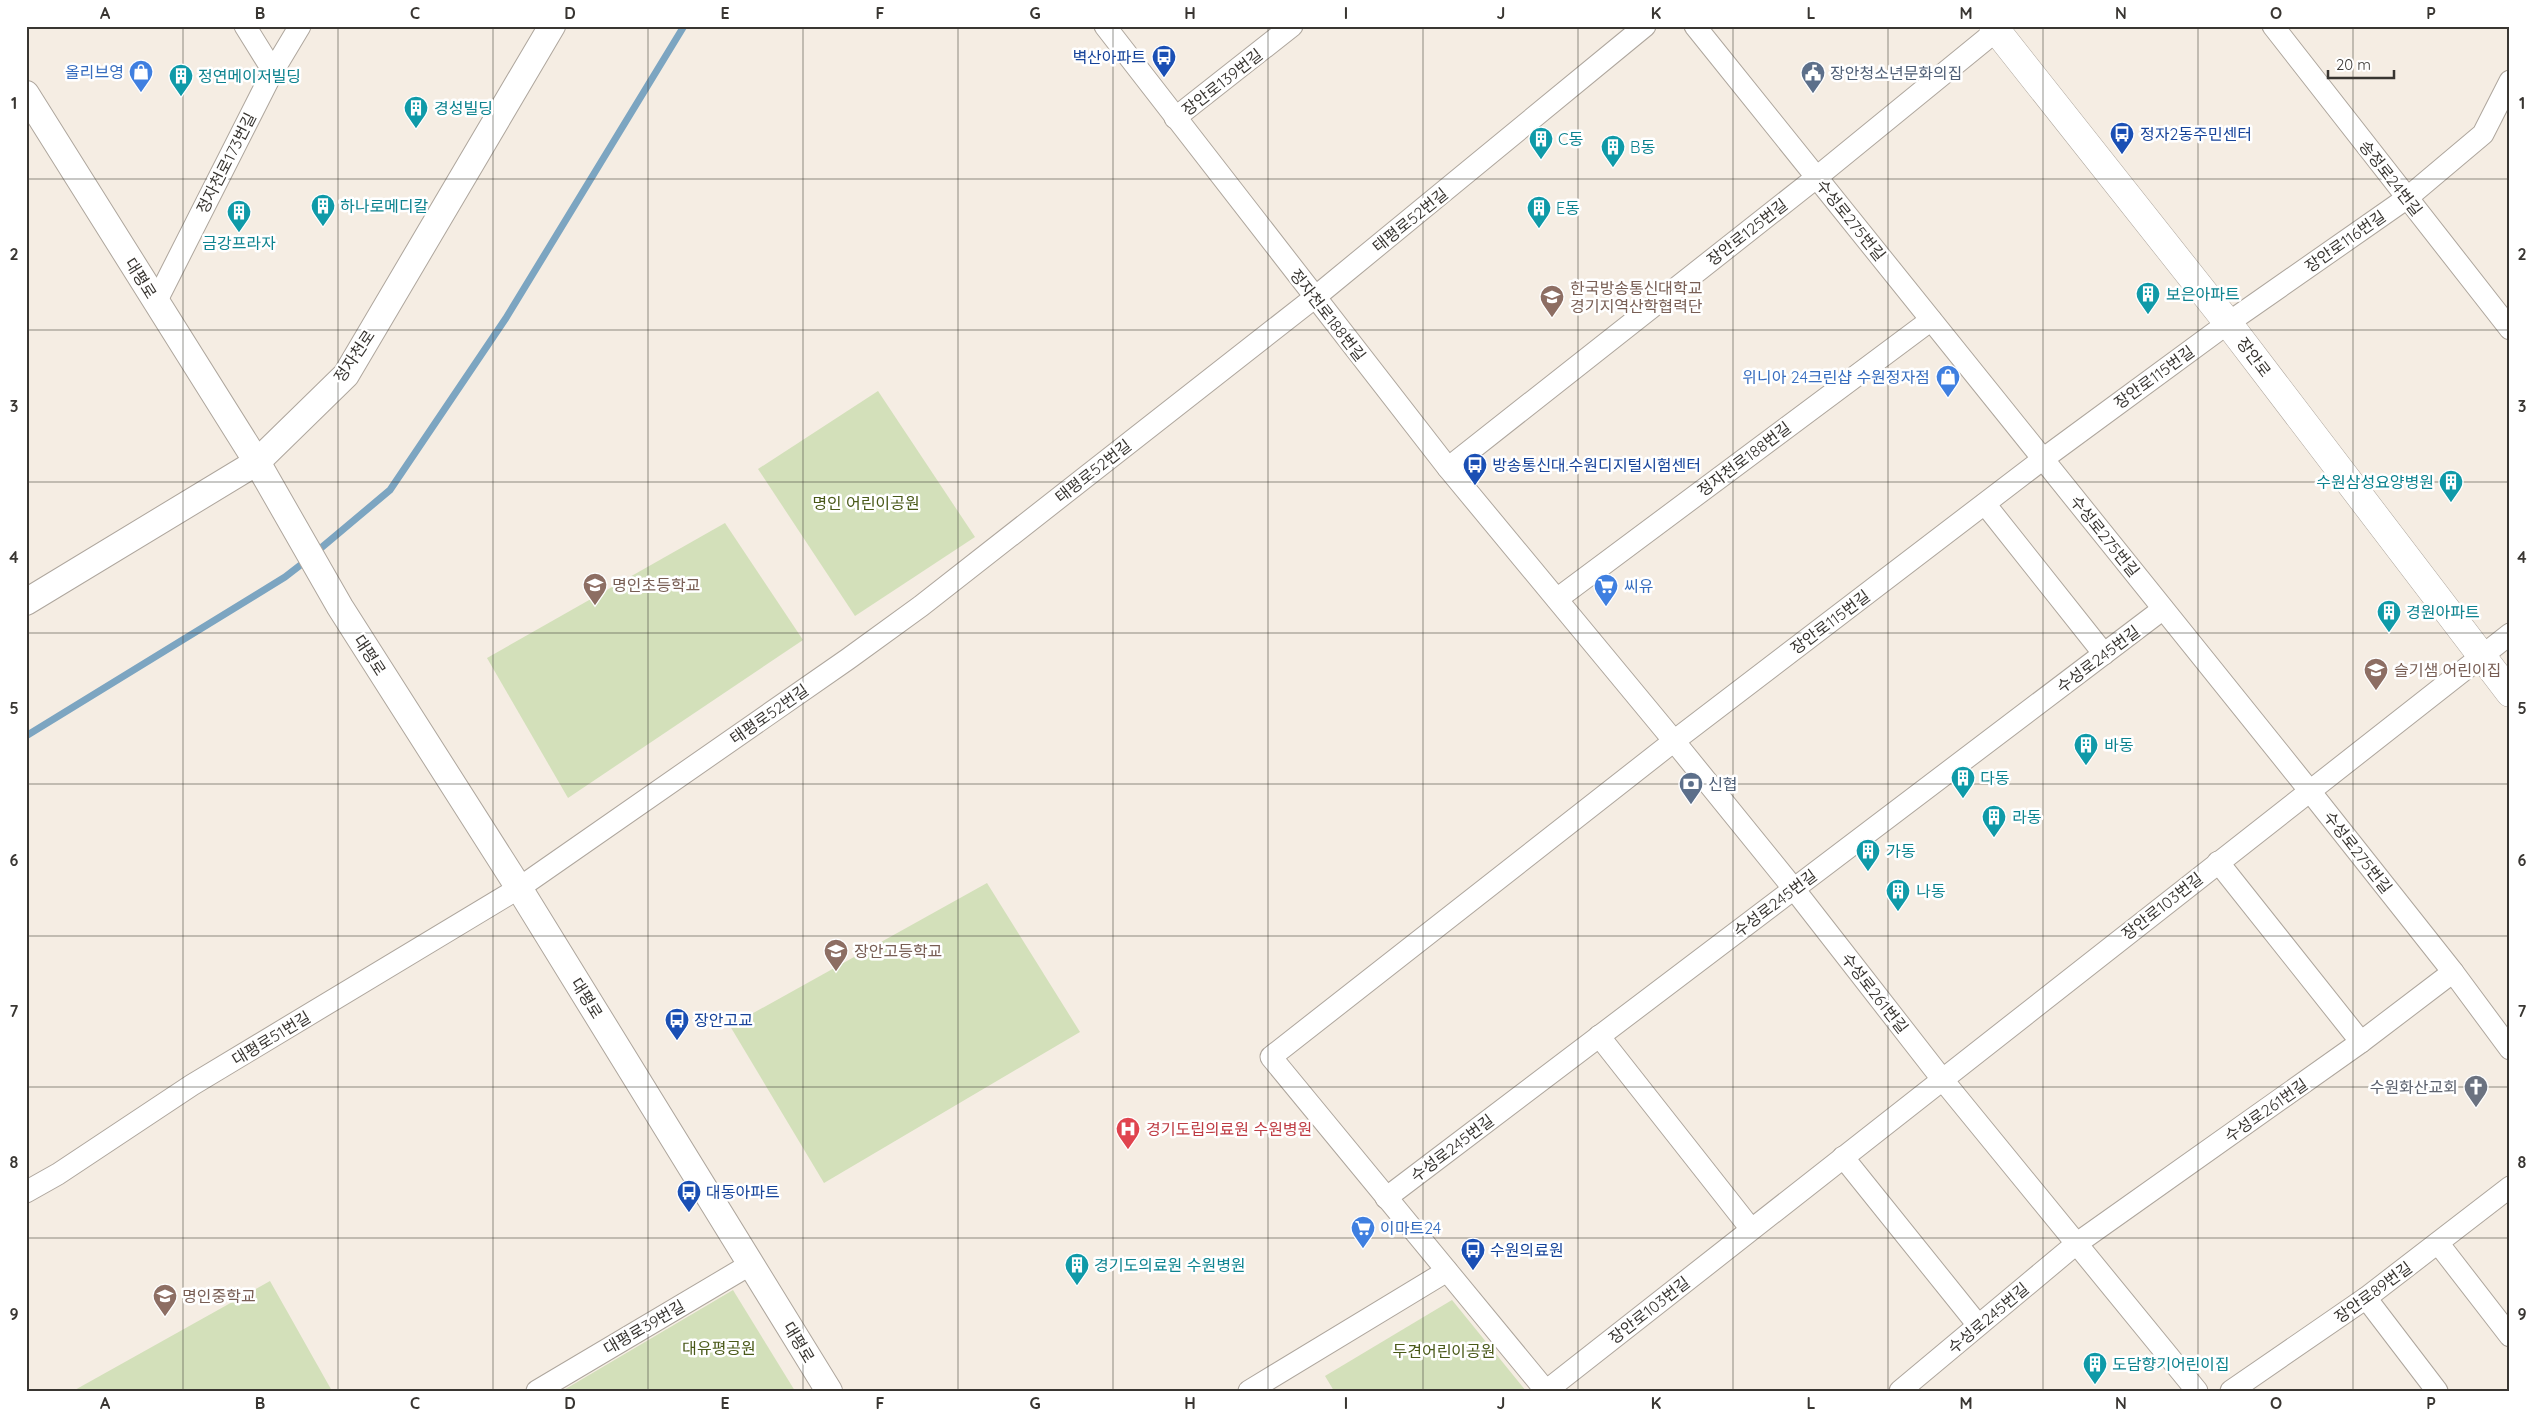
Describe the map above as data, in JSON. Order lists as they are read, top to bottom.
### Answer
{
  "streets": {
    "main road": ["장안로"],
    "street": [
      "장안로139번길",
      "정자천로173번길",
      "송정로24번길",
      "태평로52번길",
      "수성로275번길",
      "장안로125번길",
      "장안로116번길",
      "대평로",
      "정자천로188번길",
      "정자천로",
      "장안로115번길",
      "수성로245번길",
      "장안로103번길",
      "수성로261번길",
      "대평로51번길",
      "장안로89번길",
      "대평로39번길"
    ]
  },
  "crossings": [
    ["장안로139번길", "정자천로188번길"],
    ["정자천로173번길", "대평로"],
    ["송정로24번길", "장안로116번길"],
    ["태평로52번길", "대평로"],
    ["태평로52번길", "정자천로188번길"],
    ["태평로52번길", "대평로51번길"],
    ["수성로275번길", "장안로125번길"],
    ["수성로275번길", "정자천로188번길"],
    ["수성로275번길", "장안로115번길"],
    ["수성로275번길", "수성로245번길"],
    ["수성로275번길", "장안로103번길"],
    ["수성로275번길", "수성로261번길"],
    ["장안로125번길", "정자천로188번길"],
    ["장안로125번길", "장안로"],
    ["장안로116번길", "장안로"],
    ["장안로116번길", "장안로115번길"],
    ["대평로", "정자천로"],
    ["대평로", "대평로51번길"],
    ["대평로", "대평로39번길"],
    ["정자천로188번길", "장안로115번길"],
    ["정자천로188번길", "수성로261번길"],
    ["장안로", "장안로115번길"],
    ["장안로", "장안로103번길"],
    ["장안로115번길", "수성로261번길"],
    ["수성로245번길", "수성로261번길"],
    ["장안로103번길", "수성로261번길"]
  ],
  "parks": ["명인 어린이공원", "대유평공원", "두견어린이공원"],
  "places": {
    "bus stop": [
      "벽산아파트",
      "정자2동주민센터",
      "방송통신대.수원디지털시험센터",
      "장안고교",
      "대동아파트",
      "수원의료원"
    ],
    "shop": ["올리브영", "위니아 24크린샵 수원정자점"],
    "public building": ["장안청소년문화의집"],
    "building": [
      "정연메이저빌딩",
      "경성빌딩",
      "C동",
      "B동",
      "하나로메디칼",
      "E동",
      "금강프라자",
      "보은아파트",
      "수원삼성요양병원",
      "경원아파트",
      "바동",
      "다동",
      "라동",
      "가동",
      "나동",
      "경기도의료원 수원병원",
      "도담향기어린이집"
    ],
    "school or university": [
      "한국방송통신대학교 경기지역산학협력단",
      "명인초등학교",
      "슬기샘 어린이집",
      "장안고등학교",
      "명인중학교"
    ],
    "supermarket": ["씨유", "이마트24"],
    "bank": ["신협"],
    "church": ["수원화산교회"],
    "hospital": ["경기도립의료원 수원병원"]
  },
  "scale_bar": "20 m",
  "grid": {
    "columns": [
      "A",
      "B",
      "C",
      "D",
      "E",
      "F",
      "G",
      "H",
      "I",
      "J",
      "K",
      "L",
      "M",
      "N",
      "O",
      "P"
    ],
    "rows": [
      "1",
      "2",
      "3",
      "4",
      "5",
      "6",
      "7",
      "8",
      "9"
    ]
  }
}
